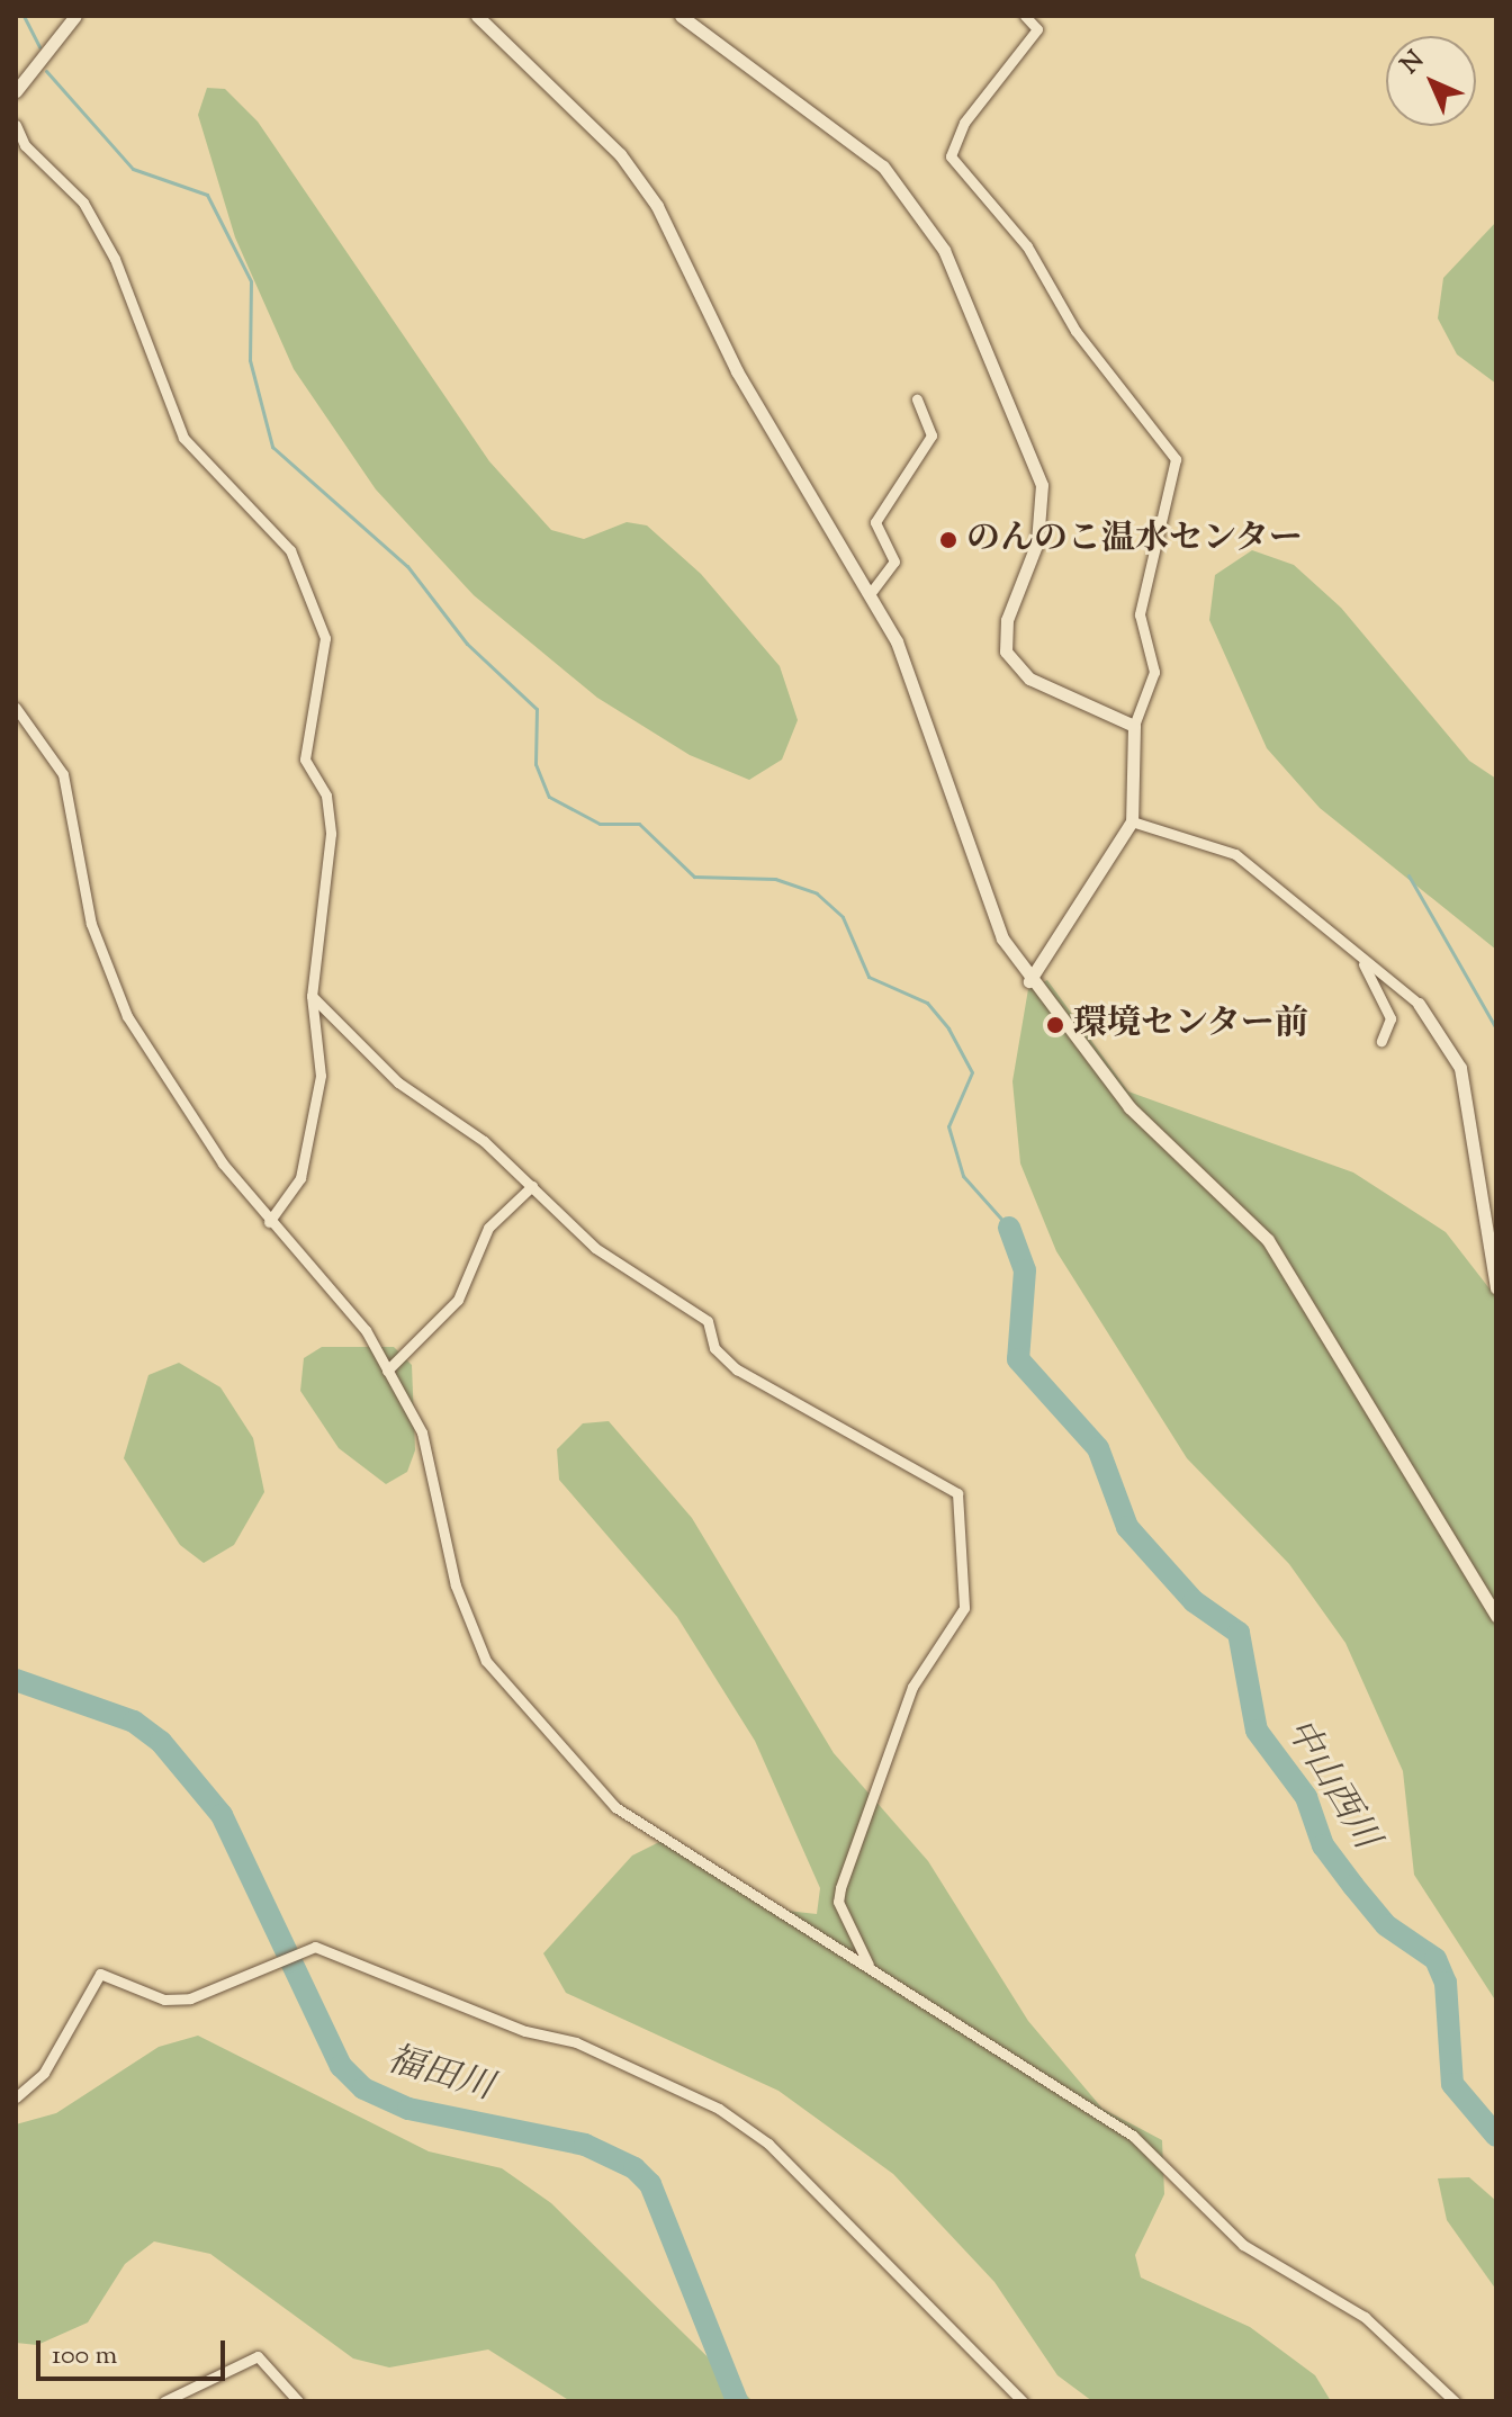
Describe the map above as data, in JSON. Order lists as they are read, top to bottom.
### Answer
{
  "water": ["中山西川", "福田川"],
  "places": ["のんのこ温水センター", "環境センター前"],
  "scale_bar": "100 m",
  "north": "top left"
}
